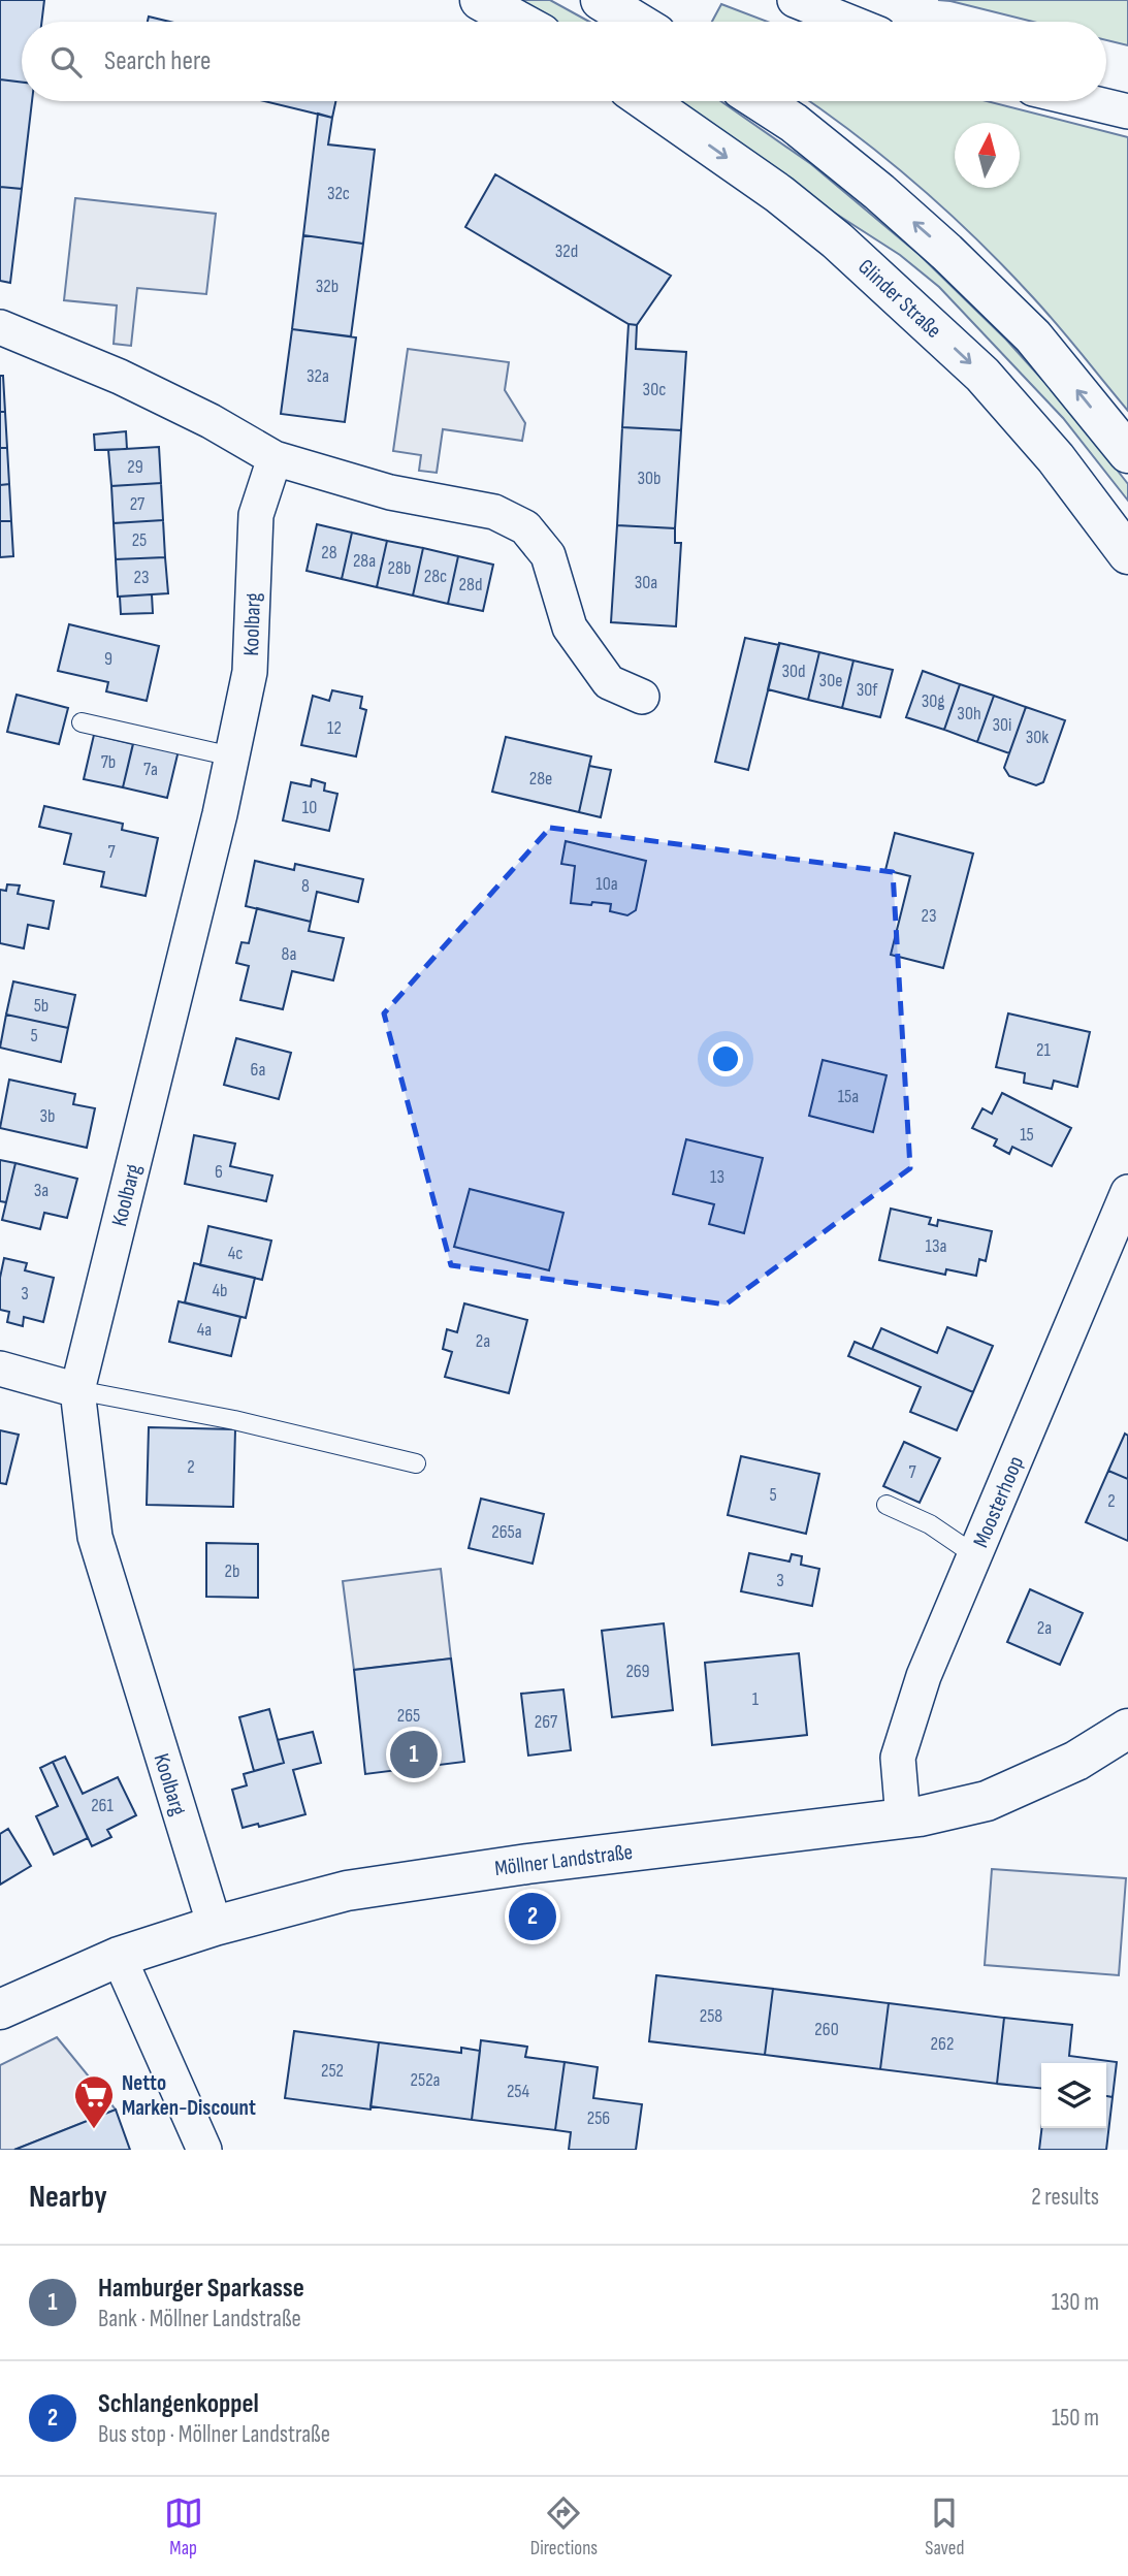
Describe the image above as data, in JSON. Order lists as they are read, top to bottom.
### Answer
{
  "streets": {
    "main road": ["Glinder Straße", "Möllner Landstraße"],
    "street": ["Koolbarg", "Moosterhoop"]
  },
  "crossings": [
    ["Koolbarg", "Möllner Landstraße"],
    ["Moosterhoop", "Möllner Landstraße"]
  ],
  "places": {
    "supermarket": ["Netto Marken-Discount"]
  },
  "house_numbers": [
    "32c",
    "32d",
    "32b",
    "32a",
    "30c",
    "29",
    "30b",
    "27",
    "25",
    "28",
    "28a",
    "28b",
    "28c",
    "23",
    "30a",
    "28d",
    "9",
    "30d",
    "30e",
    "30f",
    "30g",
    "30h",
    "30i",
    "12",
    "30k",
    "7b",
    "7a",
    "28e",
    "10",
    "7",
    "10a",
    "8",
    "23",
    "8a",
    "5b",
    "5",
    "21",
    "6a",
    "15a",
    "3b",
    "15",
    "6",
    "13",
    "3a",
    "13a",
    "4c",
    "4b",
    "3",
    "4a",
    "2a",
    "2",
    "7",
    "5",
    "2",
    "265a",
    "2b",
    "3",
    "2a",
    "269",
    "1",
    "265",
    "267",
    "261",
    "258",
    "260",
    "262",
    "252",
    "252a",
    "254",
    "256"
  ],
  "north": "top",
  "page": {
    "search": "Search here",
    "pins": ["1", "2"],
    "heading": ["Nearby", "2 results"],
    "list": [
      {
        "mark": "1",
        "name": "Hamburger Sparkasse",
        "note": "Bank · Möllner Landstraße",
        "value": "130 m"
      },
      {
        "mark": "2",
        "name": "Schlangenkoppel",
        "note": "Bus stop · Möllner Landstraße",
        "value": "150 m"
      }
    ],
    "nav": ["Map", "Directions", "Saved"]
  }
}
